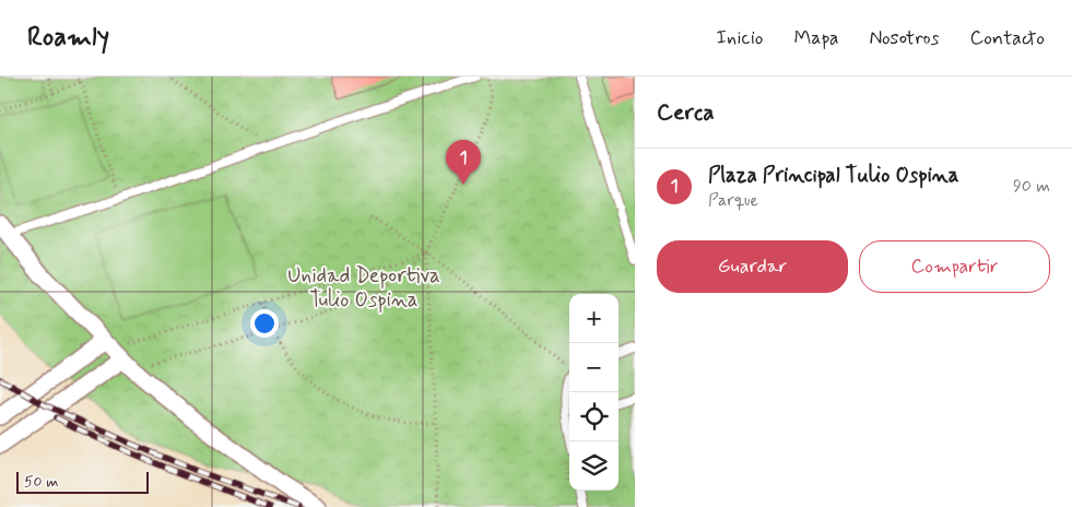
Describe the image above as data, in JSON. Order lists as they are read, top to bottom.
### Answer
{
  "parks": ["Unidad Deportiva Tulio Ospina"],
  "scale_bar": "50 m",
  "page": {
    "header": "Roamly",
    "nav": [
      "Inicio",
      "Mapa",
      "Nosotros",
      "Contacto"
    ],
    "heading": "Cerca",
    "pins": "1",
    "list": [
      {
        "mark": "1",
        "name": "Plaza Principal Tulio Ospina",
        "note": "Parque",
        "value": "90 m"
      }
    ],
    "buttons": ["Guardar", "Compartir"],
    "map_buttons": ["+", "−"],
    "scale": "50 m"
  }
}
